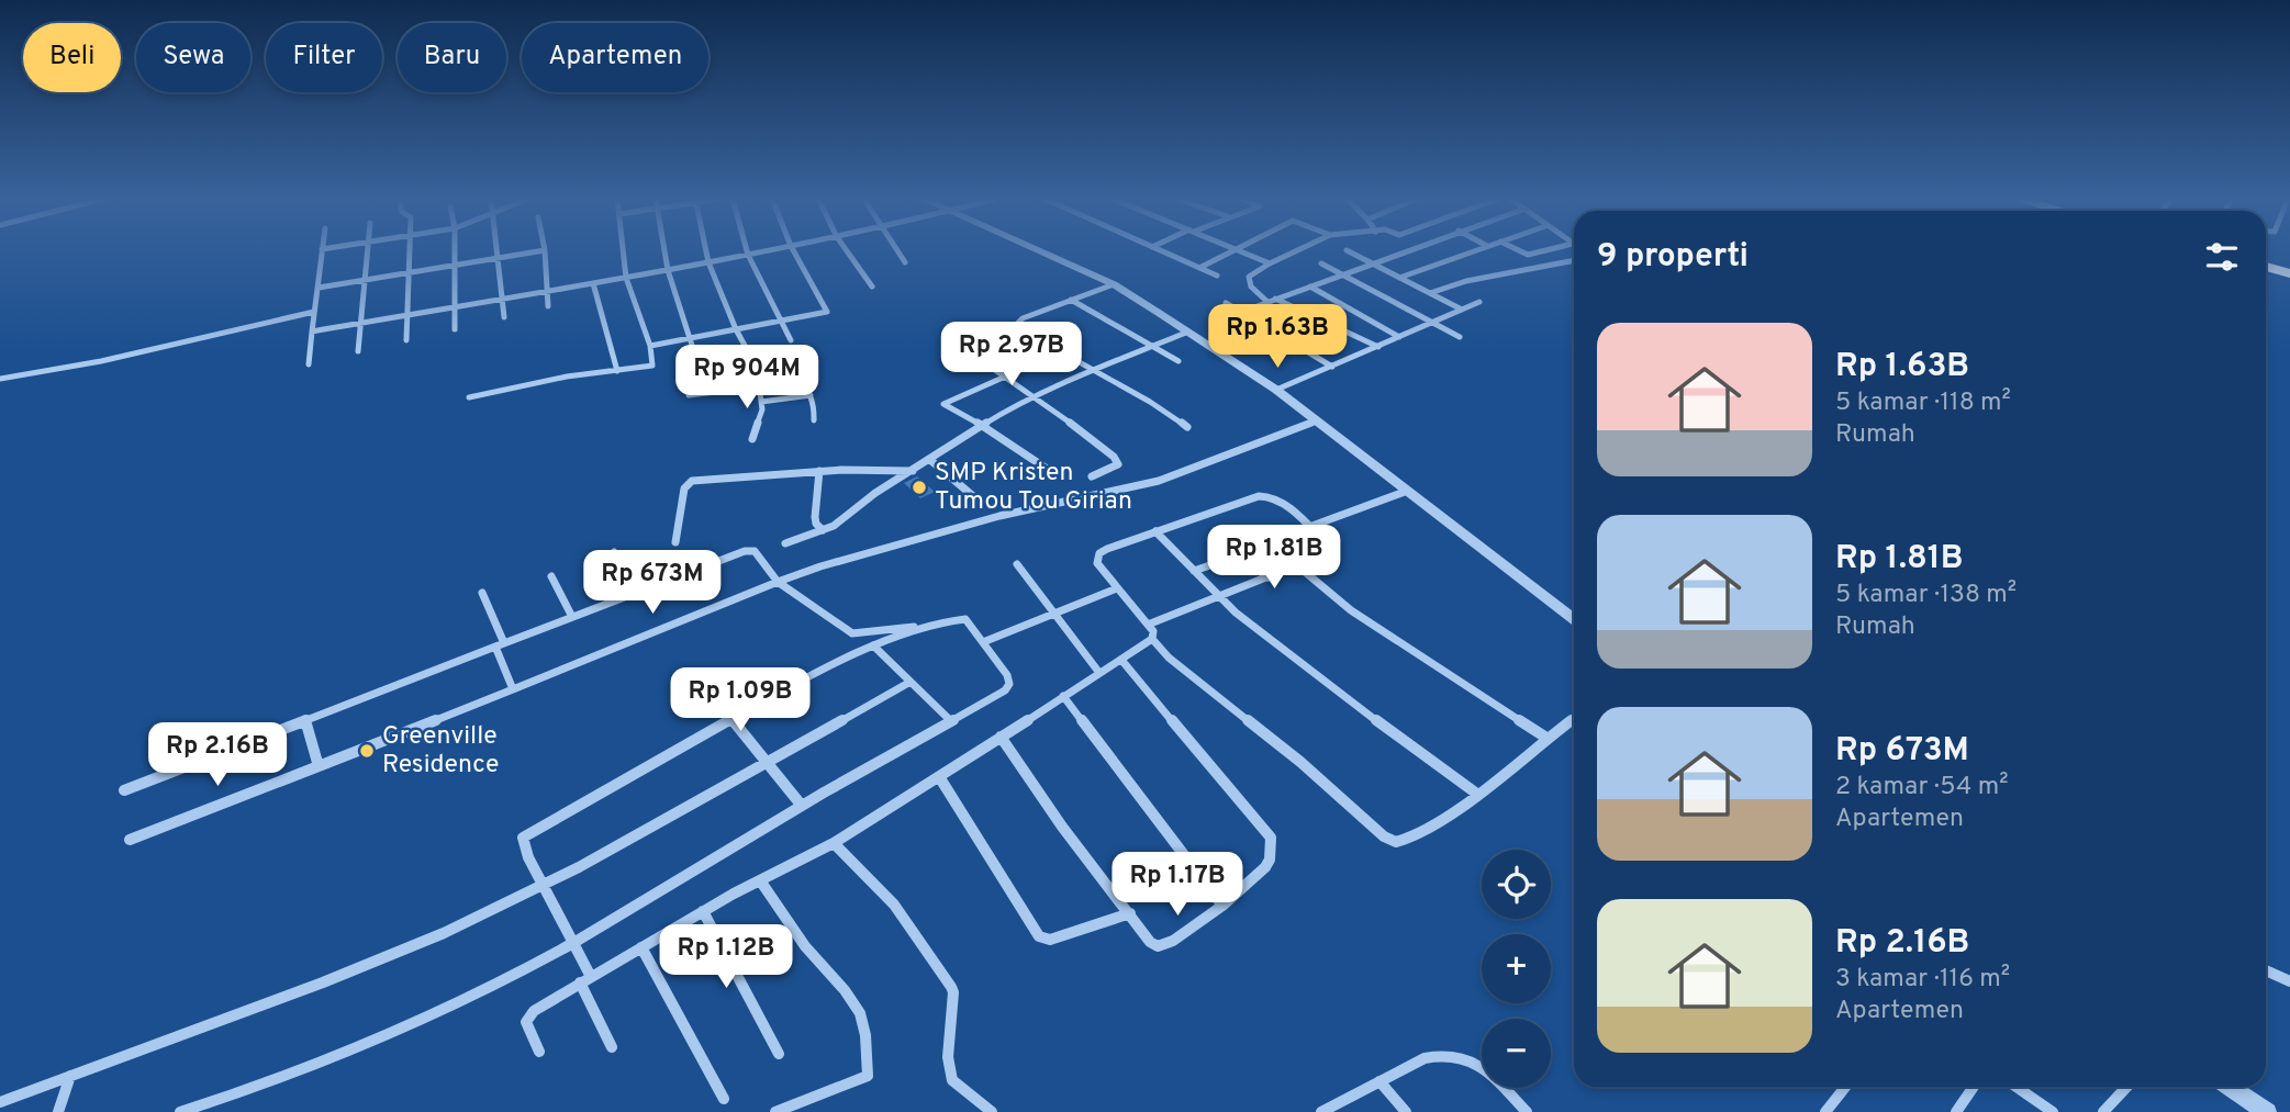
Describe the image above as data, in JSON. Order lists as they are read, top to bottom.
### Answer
{
  "places": ["SMP Kristen Tumou Tou Girian", "Greenville Residence"],
  "page": {
    "chip": [
      "Beli",
      "Sewa",
      "Filter",
      "Baru",
      "Apartemen"
    ],
    "heading": "9 properti",
    "list": [
      {
        "name": "Rp 1.63B",
        "note": "5 kamar · 118 m² · Rumah"
      },
      {
        "name": "Rp 1.81B",
        "note": "5 kamar · 138 m² · Rumah"
      },
      {
        "name": "Rp 673M",
        "note": "2 kamar · 54 m² · Apartemen"
      },
      {
        "name": "Rp 2.16B",
        "note": "3 kamar · 116 m² · Apartemen"
      }
    ],
    "price": [
      "Rp 1.63B",
      "Rp 2.97B",
      "Rp 904M",
      "Rp 1.81B",
      "Rp 673M",
      "Rp 1.09B",
      "Rp 2.16B",
      "Rp 1.17B",
      "Rp 1.12B"
    ],
    "map_buttons": ["+", "−"]
  }
}
